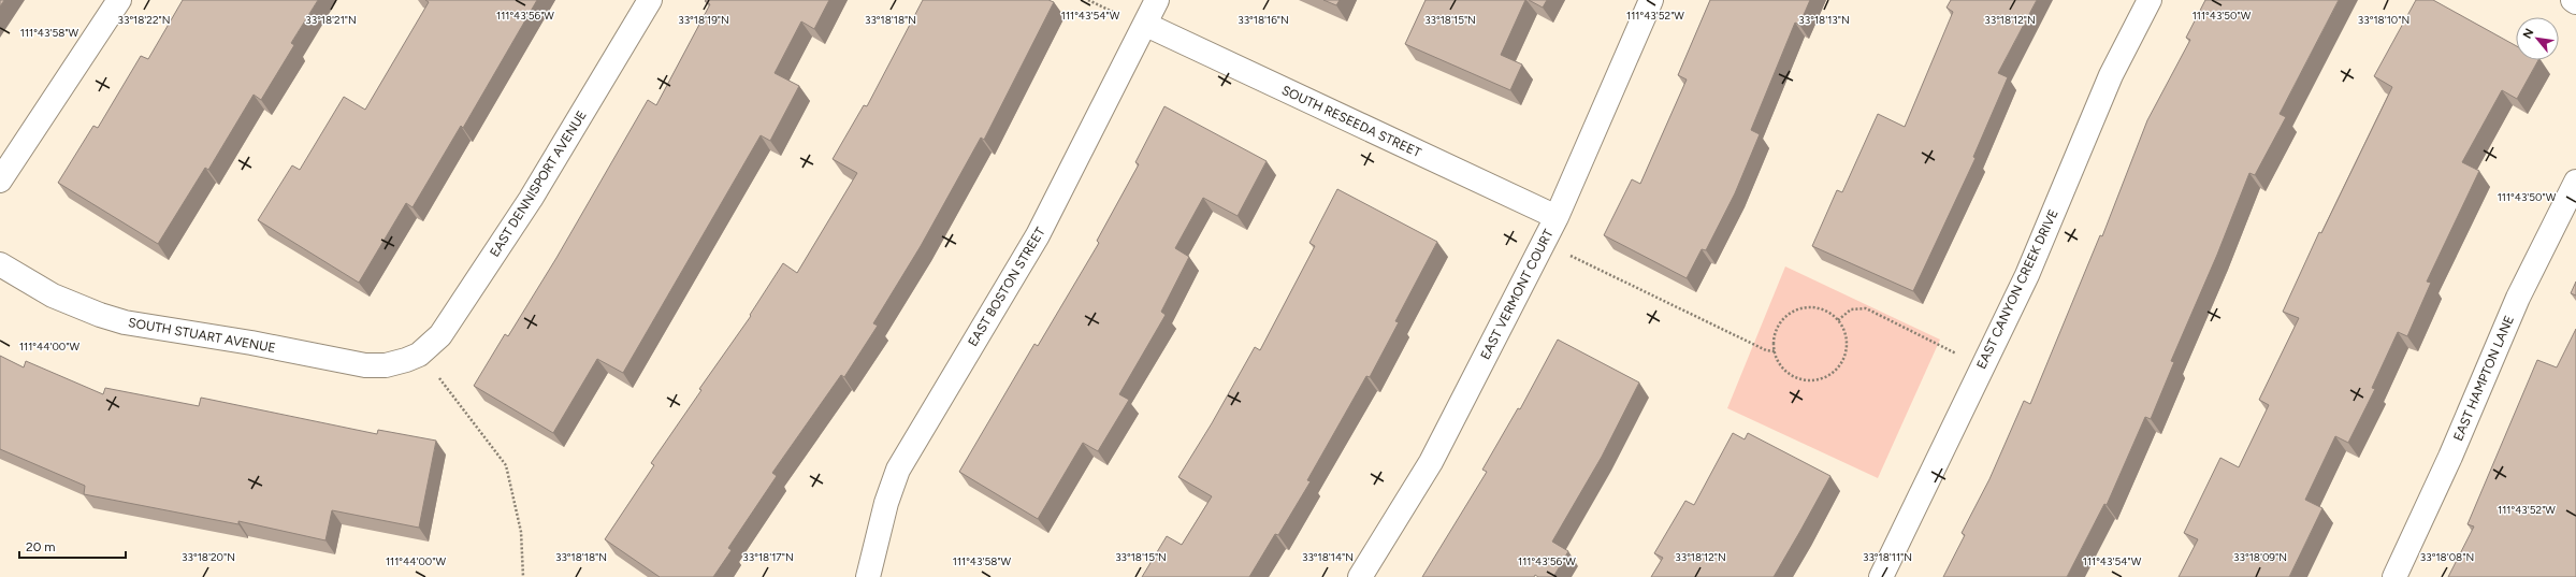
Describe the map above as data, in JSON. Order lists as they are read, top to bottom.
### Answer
{
  "streets": {
    "street": [
      "SOUTH RESEEDA STREET",
      "EAST DENNISPORT AVENUE",
      "EAST BOSTON STREET",
      "EAST CANYON CREEK DRIVE",
      "EAST VERMONT COURT",
      "SOUTH STUART AVENUE",
      "EAST HAMPTON LANE"
    ]
  },
  "crossings": [
    ["SOUTH RESEEDA STREET", "EAST BOSTON STREET"],
    ["SOUTH RESEEDA STREET", "EAST VERMONT COURT"],
    ["EAST DENNISPORT AVENUE", "SOUTH STUART AVENUE"]
  ],
  "scale_bar": "20 m",
  "north": "top left",
  "coordinates": [
    "111°43'56\"W",
    "111°43'54\"W",
    "111°43'52\"W",
    "111°43'50\"W",
    "33°18'22\"N",
    "33°18'21\"N",
    "33°18'19\"N",
    "33°18'18\"N",
    "33°18'16\"N",
    "33°18'15\"N",
    "33°18'13\"N",
    "33°18'12\"N",
    "33°18'10\"N",
    "111°43'58\"W",
    "111°44'00\"W",
    "33°18'20\"N",
    "33°18'17\"N",
    "33°18'14\"N",
    "33°18'11\"N",
    "33°18'09\"N",
    "33°18'08\"N"
  ]
}
